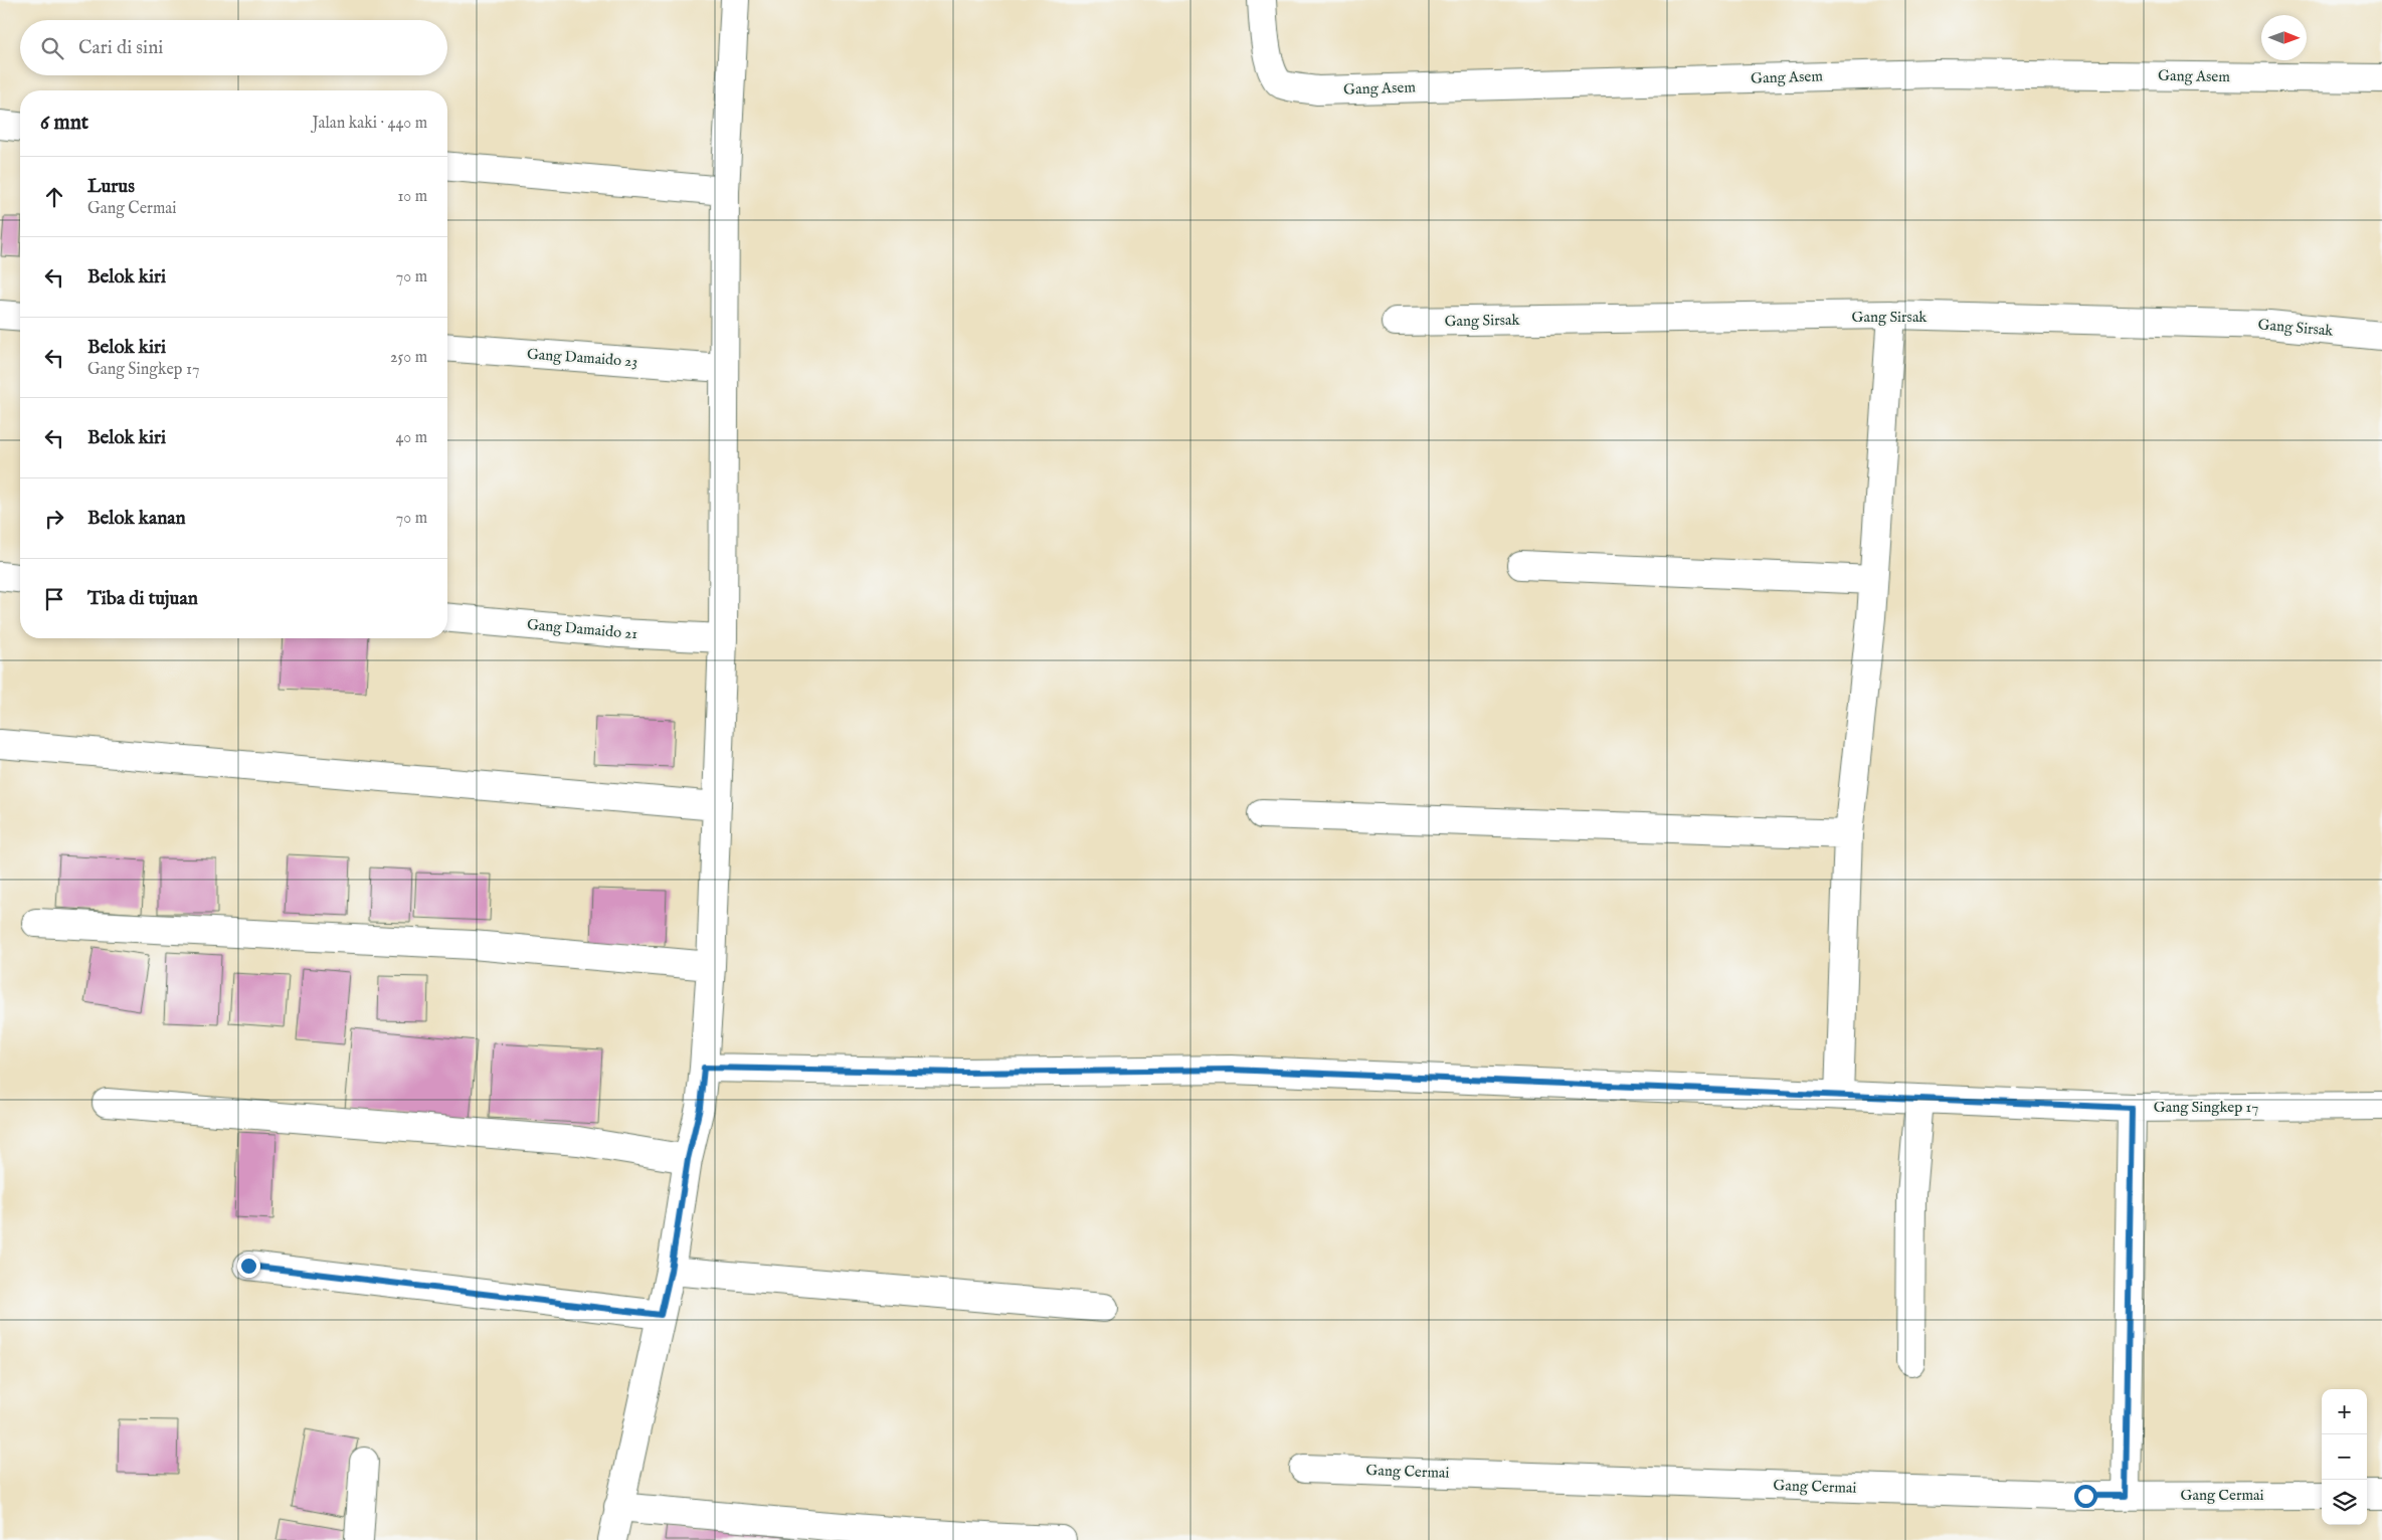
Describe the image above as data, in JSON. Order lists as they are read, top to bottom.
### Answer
{
  "streets": {
    "street": [
      "Gang Asem",
      "Gang Sirsak",
      "Gang Damaido 23",
      "Gang Damaido 21",
      "Gang Singkep 17",
      "Gang Cermai"
    ]
  },
  "north": "right",
  "page": {
    "search": "Cari di sini",
    "heading": ["6 mnt", "Jalan kaki · 440 m"],
    "list": [
      ["Lurus", "Gang Cermai", "10 m"],
      ["Belok kiri", "70 m"],
      ["Belok kiri", "Gang Singkep 17", "250 m"],
      ["Belok kiri", "40 m"],
      ["Belok kanan", "70 m"],
      "Tiba di tujuan"
    ],
    "map_buttons": ["+", "−"]
  }
}
